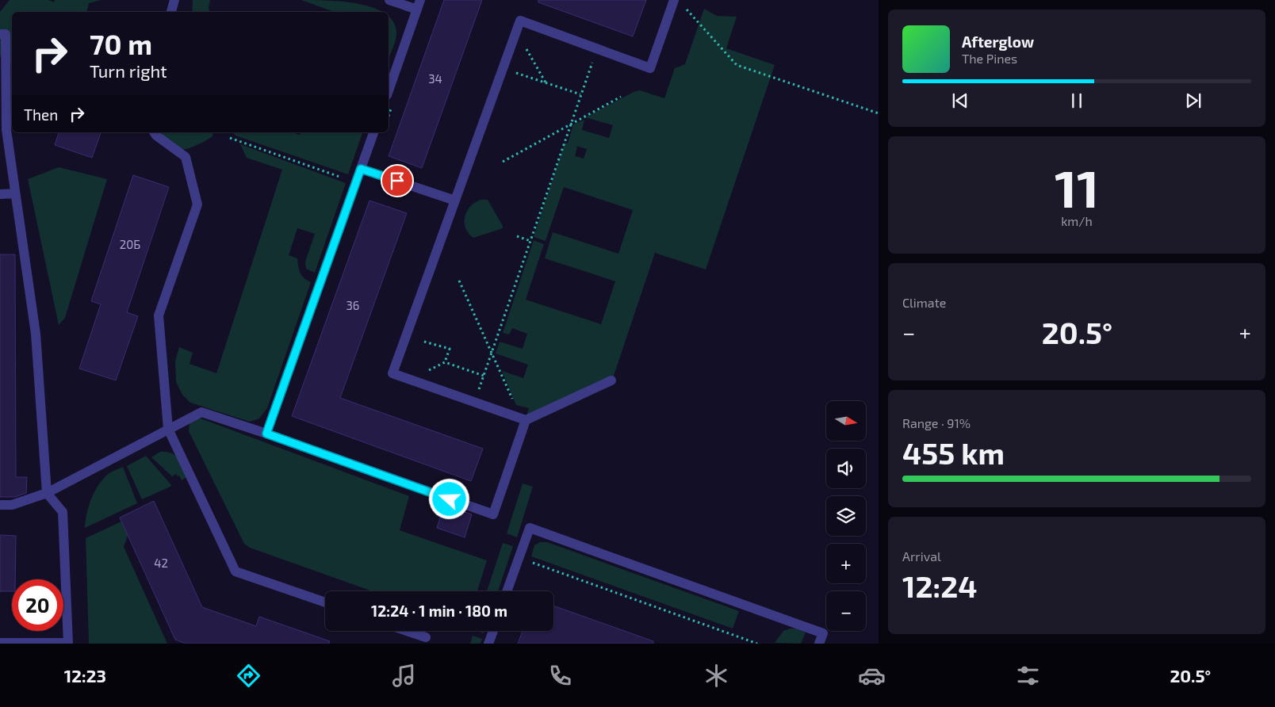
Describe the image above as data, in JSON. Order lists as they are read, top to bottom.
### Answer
{
  "house_numbers": [
    "34",
    "20Б",
    "36",
    "42"
  ],
  "north": "right",
  "page": {
    "turn": ["70 m", "Turn right"],
    "song": ["Afterglow", "The Pines"],
    "then": "Then",
    "tile": [
      ["11", "km/h"],
      "Climate",
      ["Range · 91%", "455 km"],
      ["Arrival", "12:24"]
    ],
    "heat": ["−", "20.5°", "+"],
    "map_buttons": ["+", "−"],
    "limit": "20",
    "trip": "12:24 · 1 min · 180 m",
    "tabs": ["12:23", "20.5°"]
  }
}
